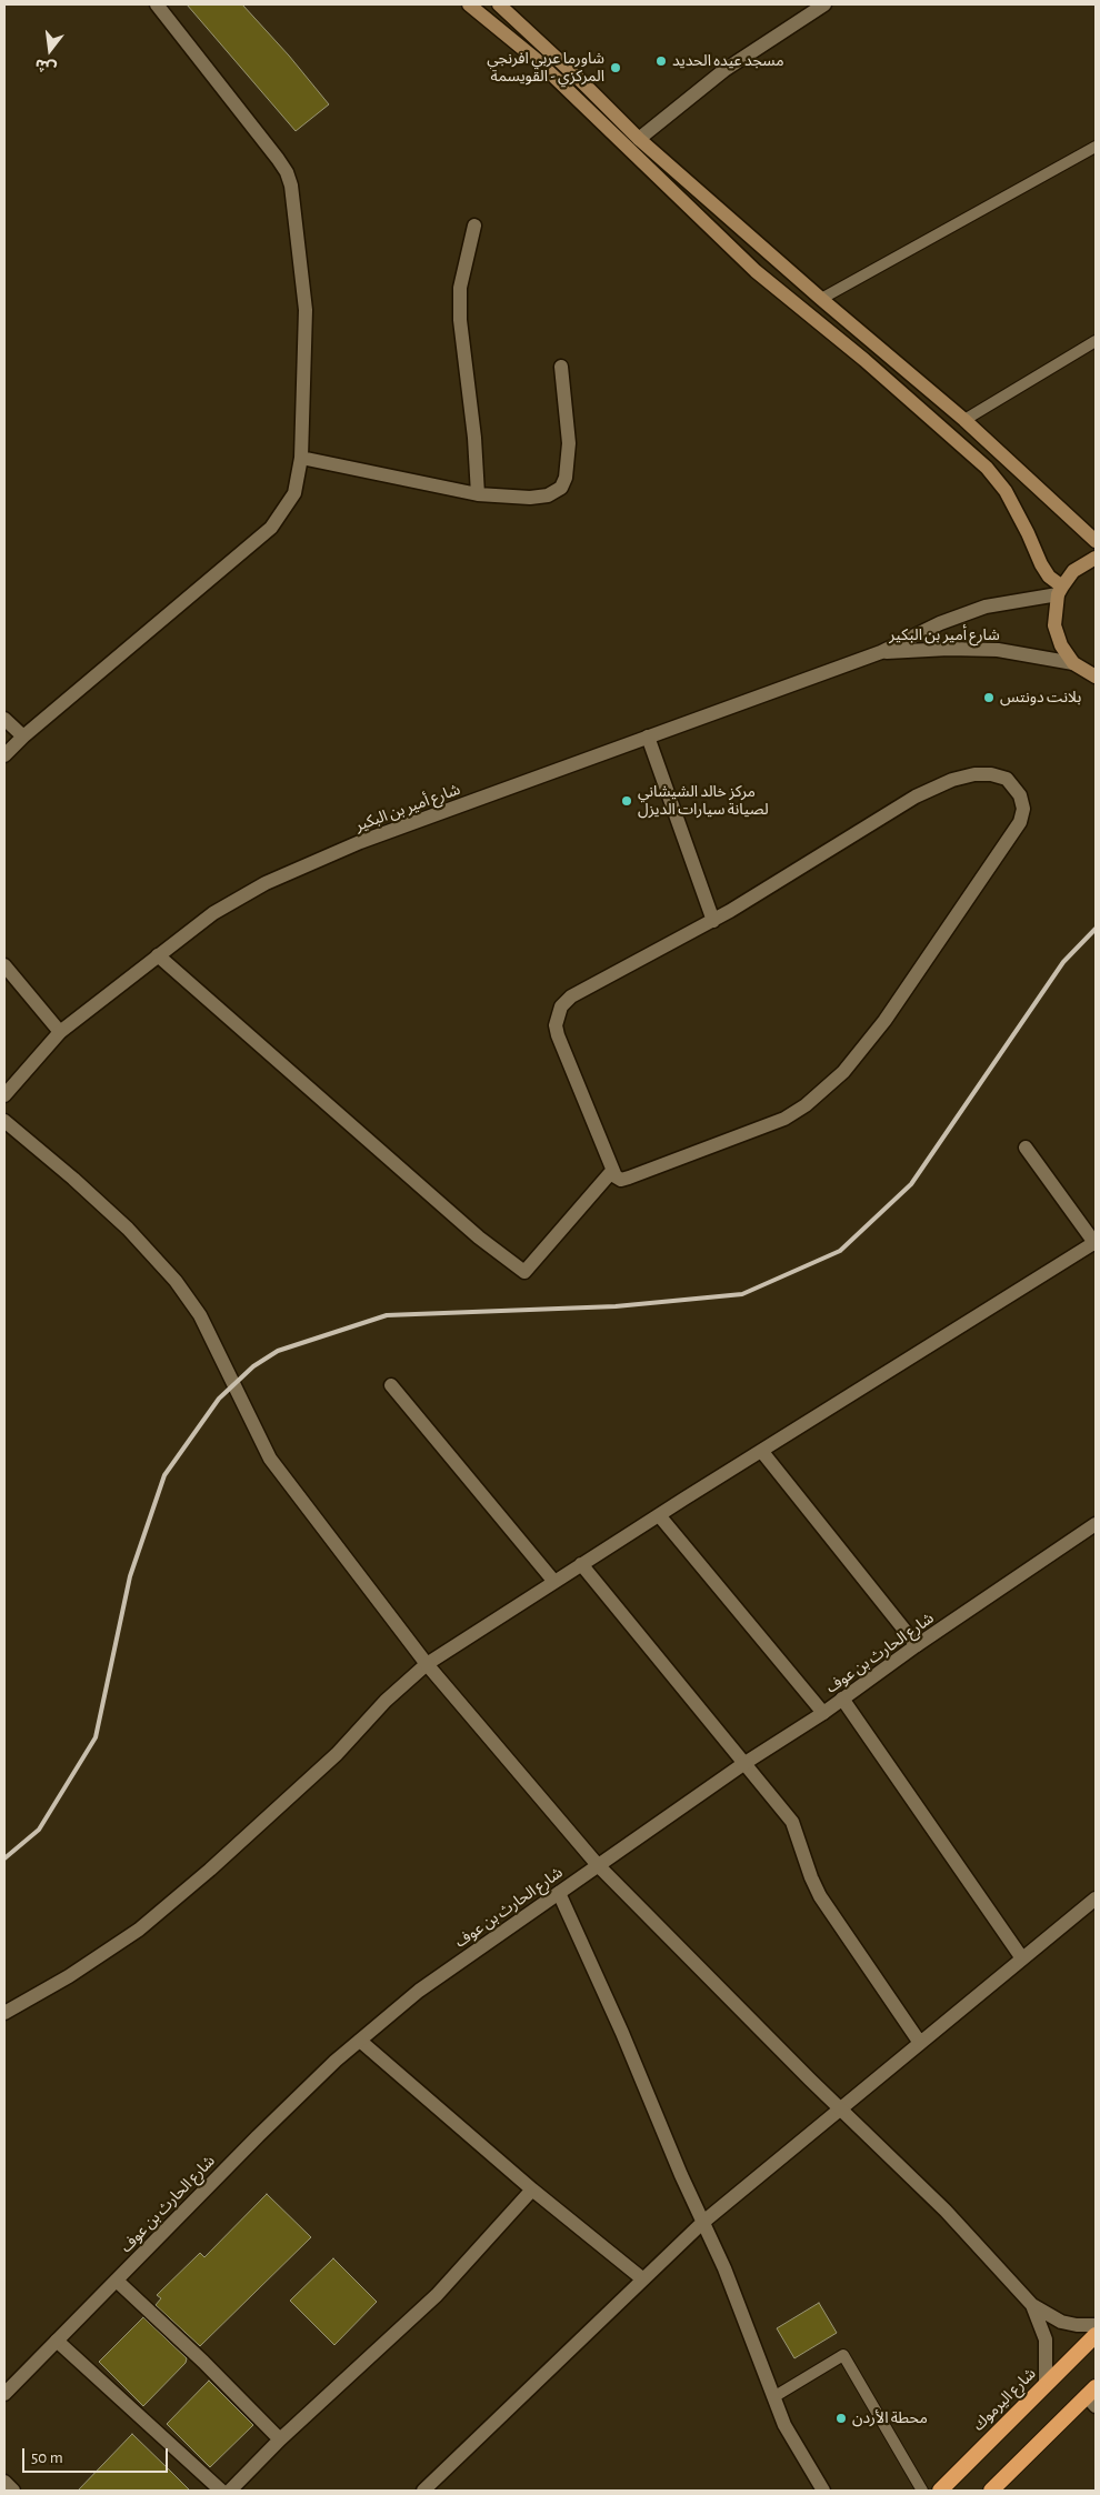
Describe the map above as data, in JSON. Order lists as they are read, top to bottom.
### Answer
{
  "streets": {
    "highway": ["شارع اليرموك"],
    "street": ["شارع أمير بن البكير", "شارع الحارث بن عوف"]
  },
  "places": [
    "مسجد عيده الحديد",
    "شاورما عربي افرنجي المركزي - القويسمة",
    "بلانت دونتس",
    "مركز خالد الشيشاني لصيانة سيارات الديزل",
    "محطة الأردن"
  ],
  "scale_bar": "50 m",
  "north": "bottom"
}
